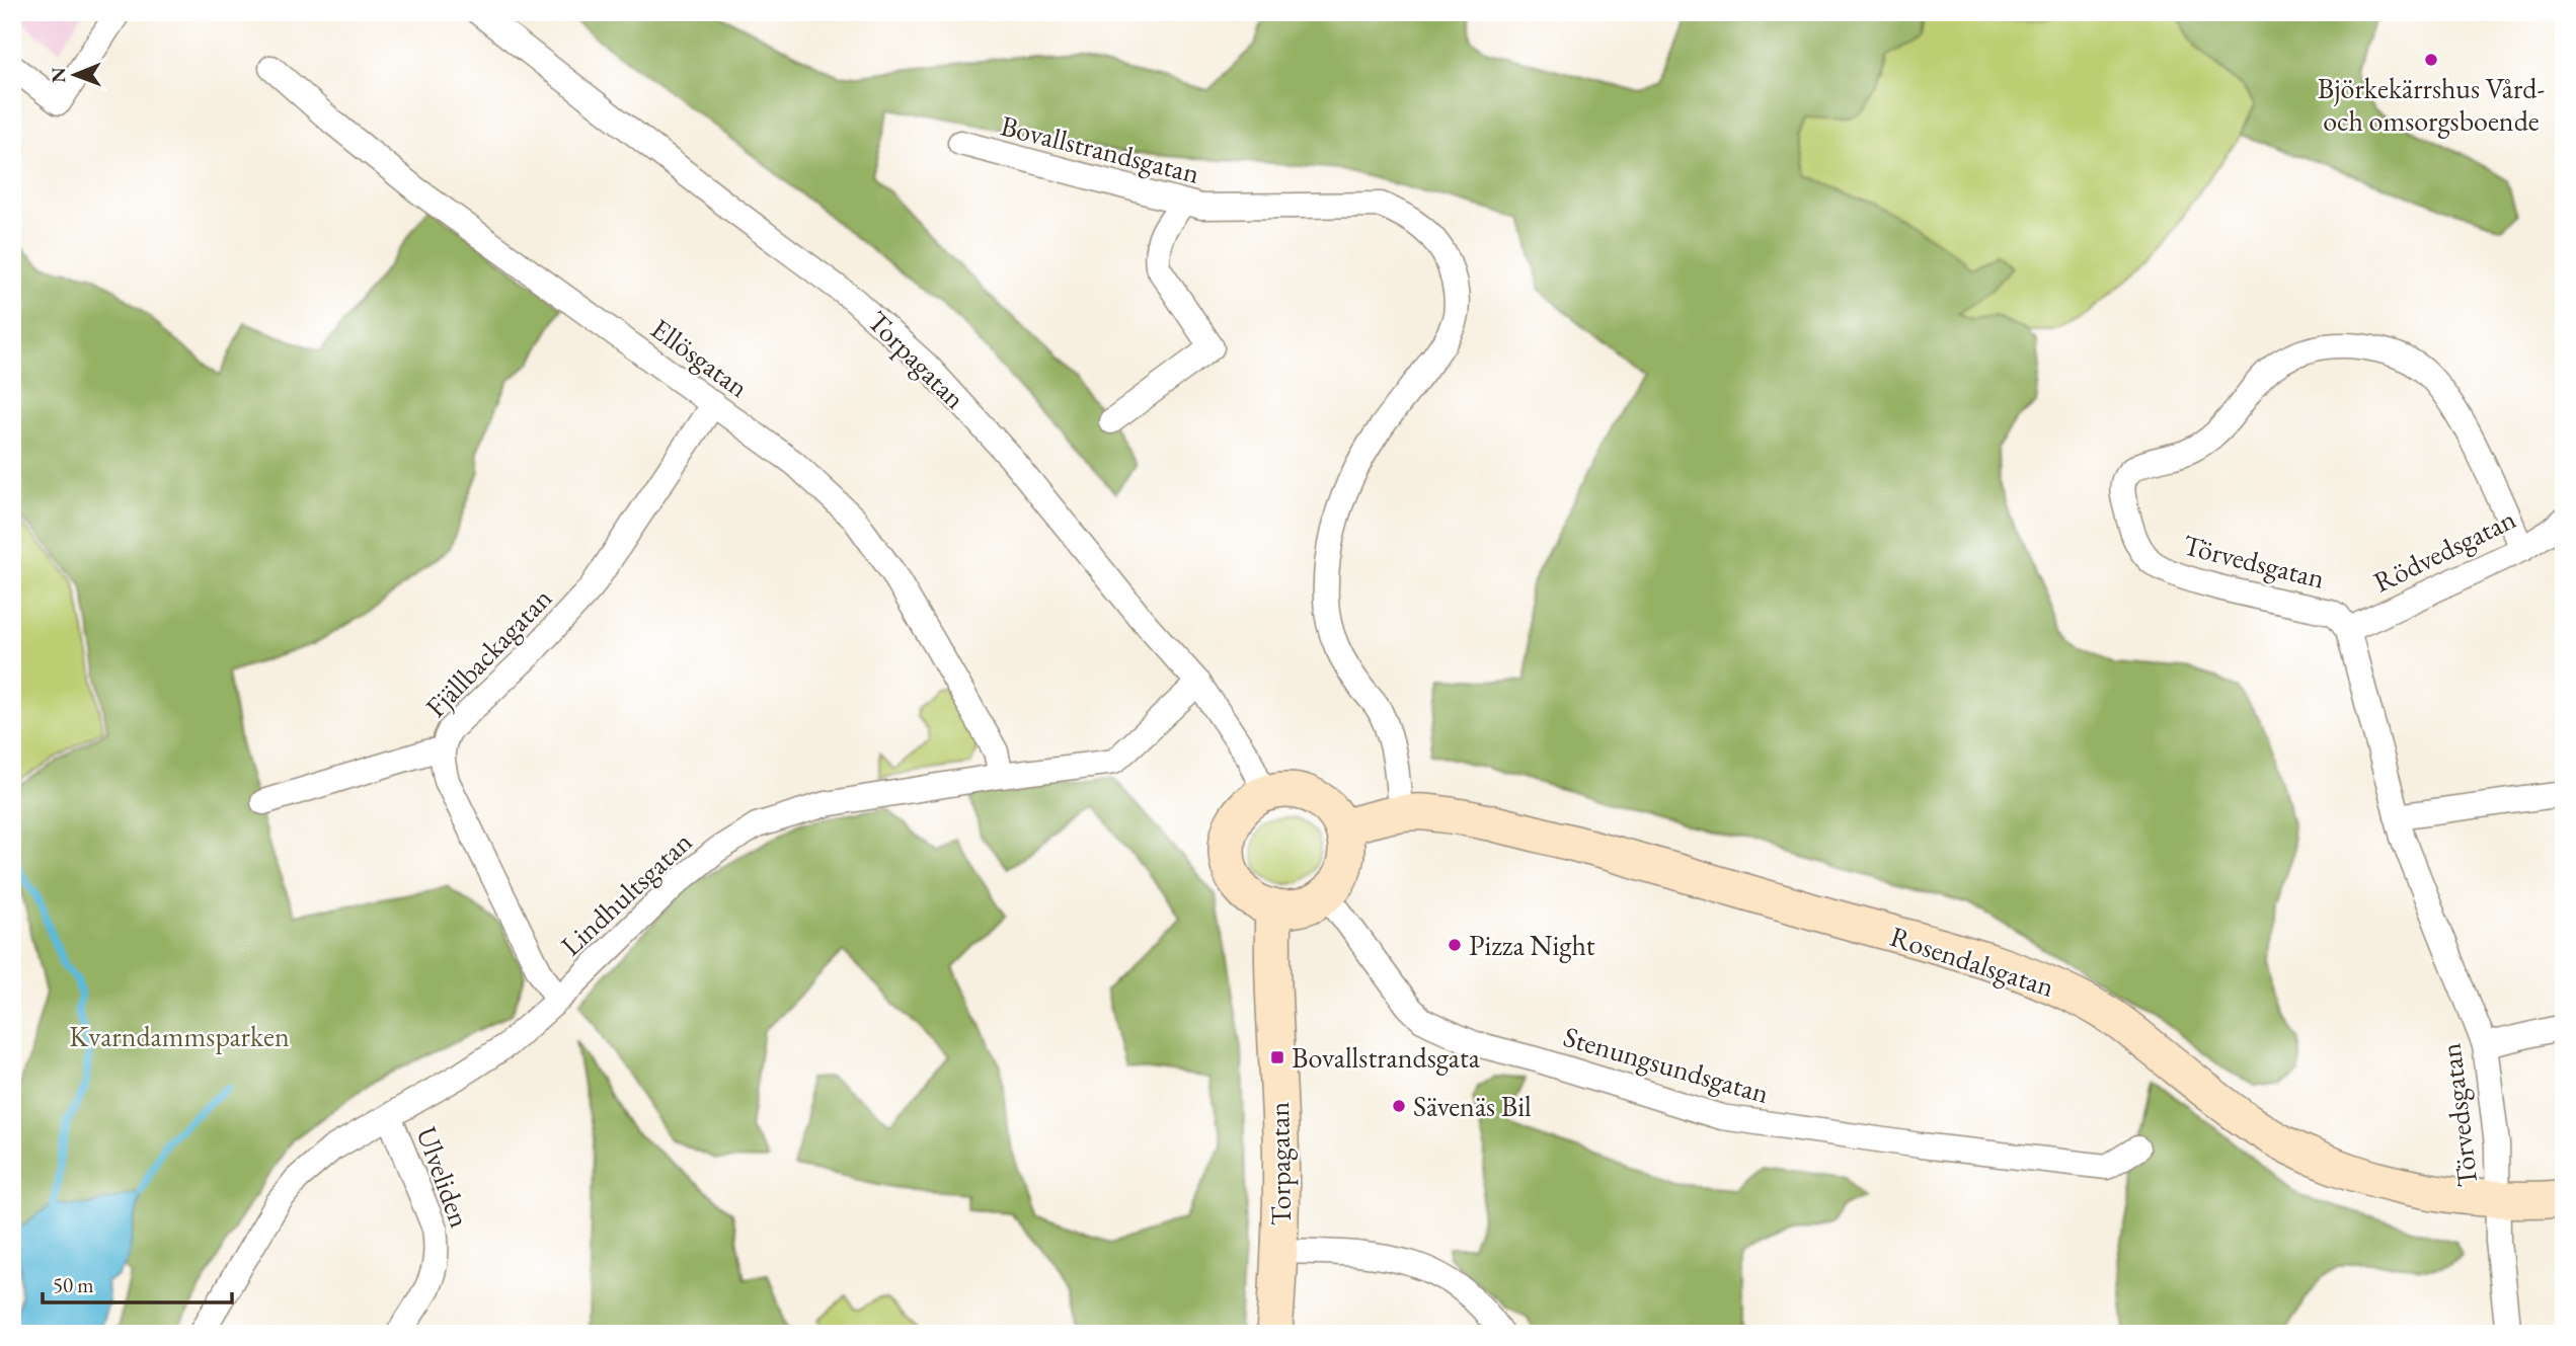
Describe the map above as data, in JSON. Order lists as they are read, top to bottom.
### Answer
{
  "streets": {
    "street": [
      "Bovallstrandsgatan",
      "Ellösgatan",
      "Torpagatan",
      "Rödvedsgatan",
      "Törvedsgatan",
      "Fjällbackagatan",
      "Lindhultsgatan",
      "Rosendalsgatan",
      "Stenungsundsgatan",
      "Ulveliden"
    ]
  },
  "crossings": [
    ["Bovallstrandsgatan", "Rosendalsgatan"],
    ["Ellösgatan", "Fjällbackagatan"],
    ["Ellösgatan", "Lindhultsgatan"],
    ["Torpagatan", "Lindhultsgatan"],
    ["Torpagatan", "Rosendalsgatan"],
    ["Torpagatan", "Stenungsundsgatan"],
    ["Rödvedsgatan", "Törvedsgatan"],
    ["Törvedsgatan", "Rosendalsgatan"],
    ["Fjällbackagatan", "Lindhultsgatan"],
    ["Lindhultsgatan", "Ulveliden"],
    ["Rosendalsgatan", "Stenungsundsgatan"]
  ],
  "parks": ["Kvarndammsparken"],
  "places": {
    "other": ["Björkekärrshus Vård- och omsorgsboende", "Pizza Night", "Sävenäs Bil"],
    "transit": ["Bovallstrandsgata"]
  },
  "scale_bar": "50 m",
  "north": "left"
}
